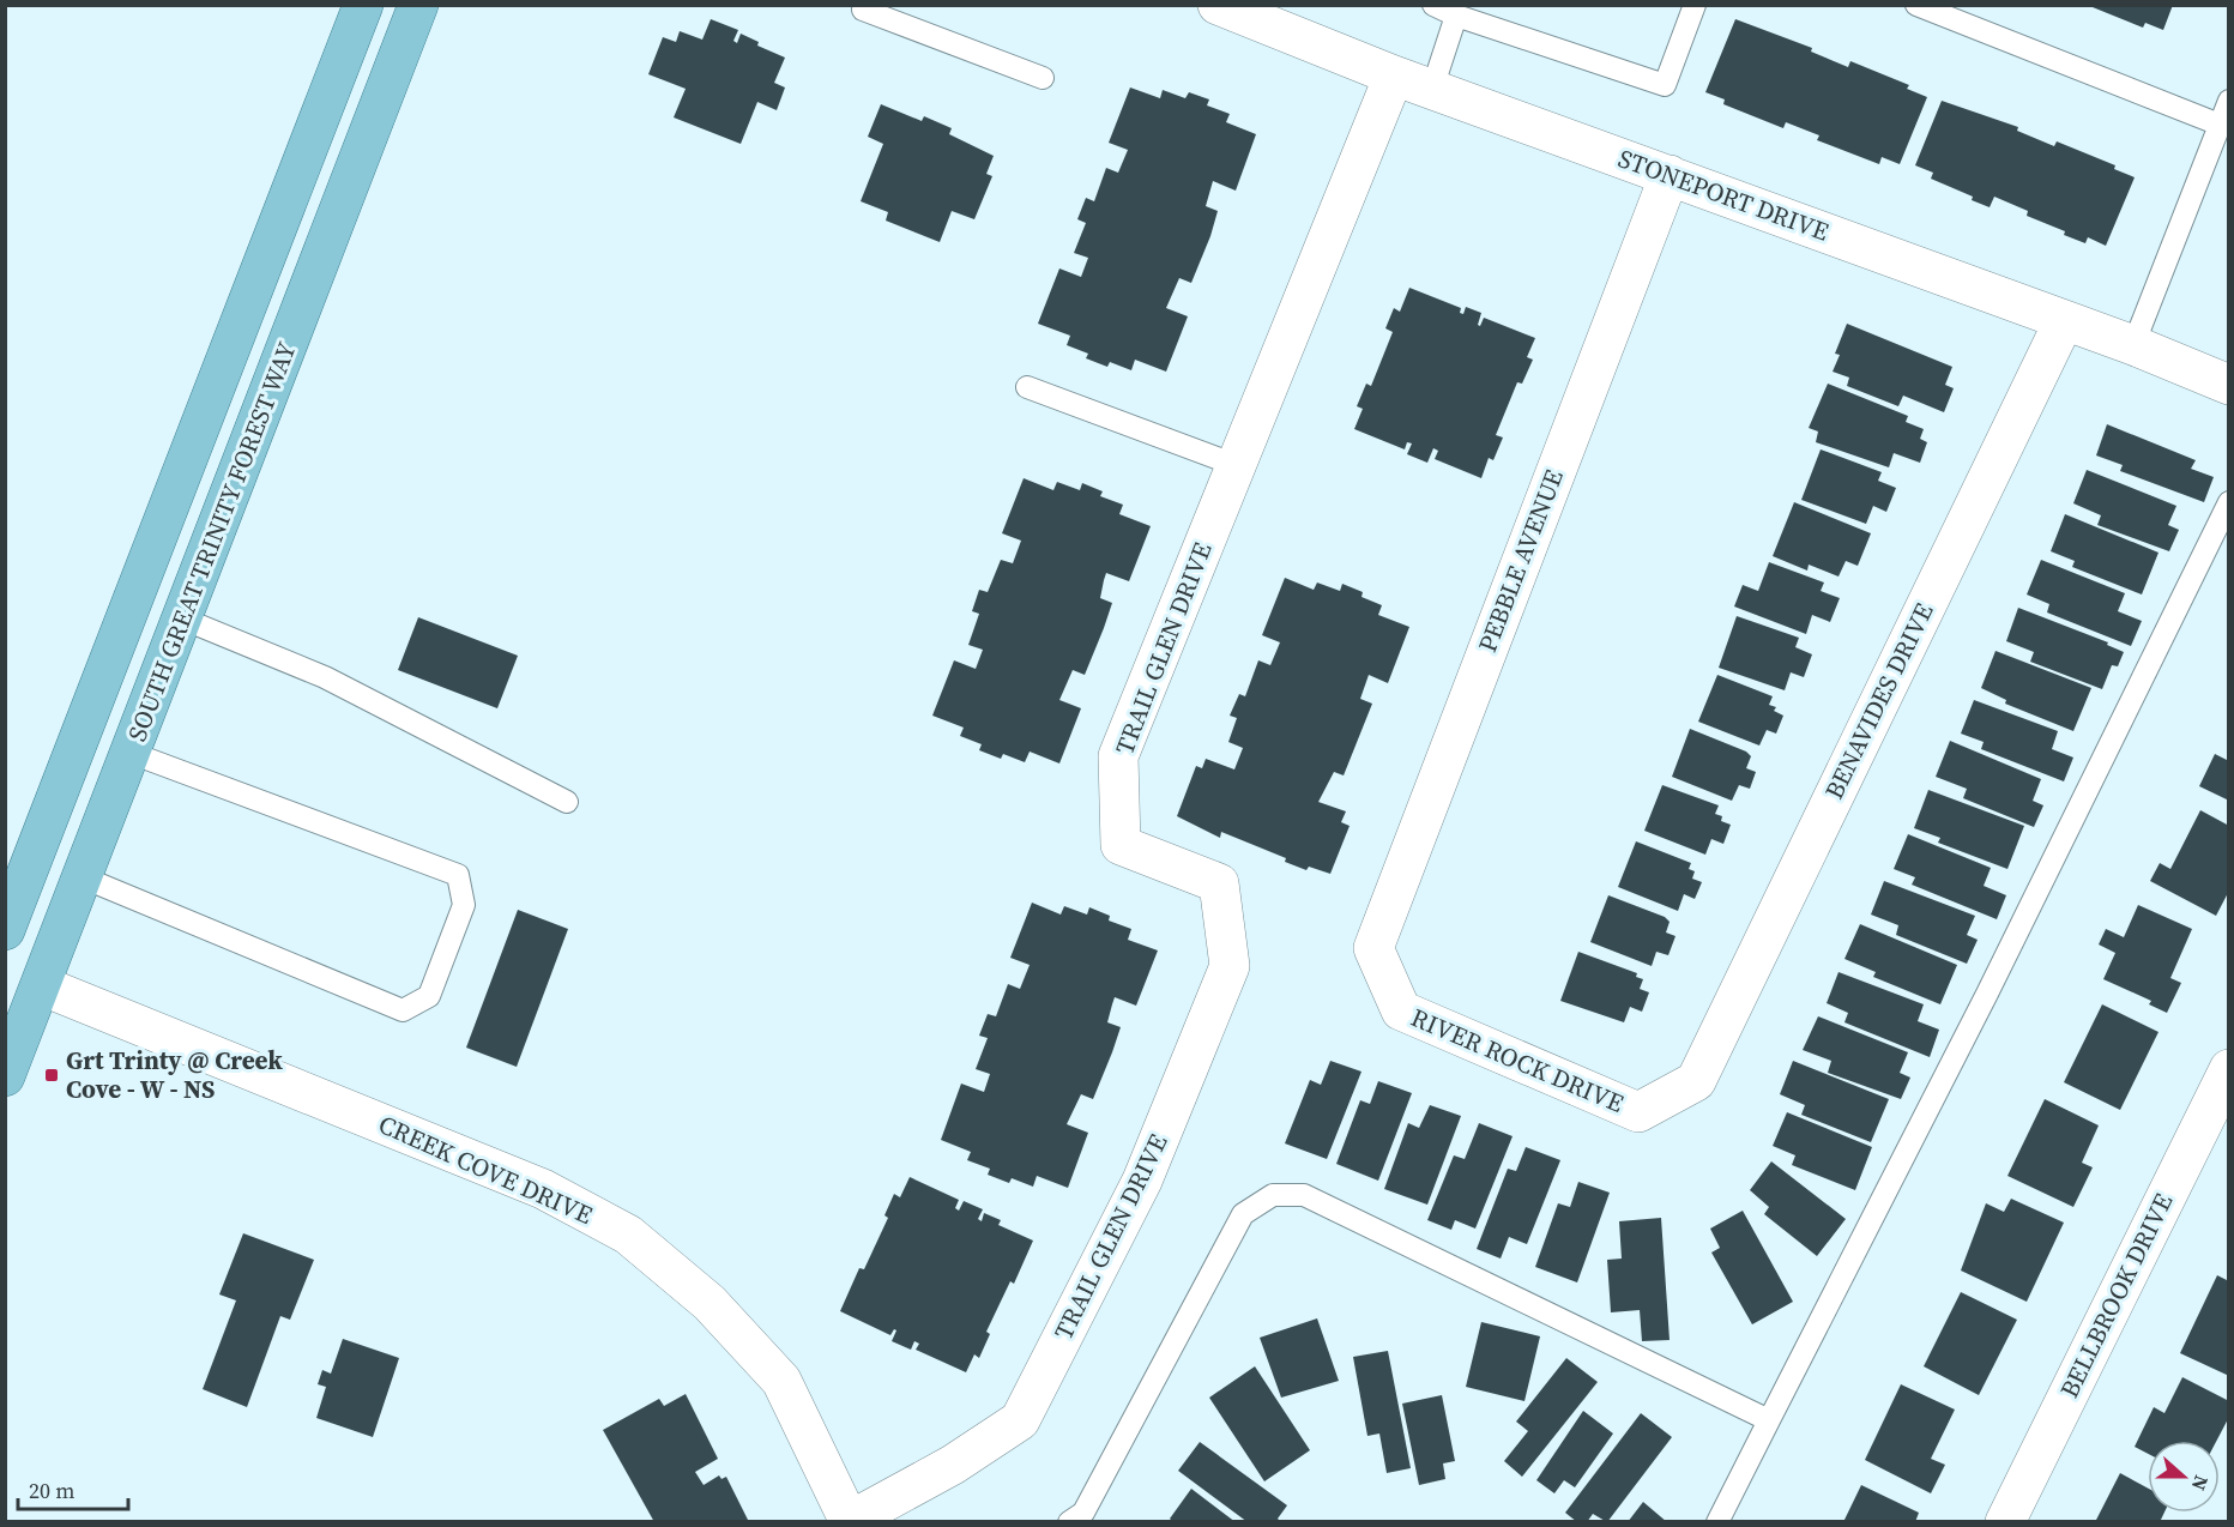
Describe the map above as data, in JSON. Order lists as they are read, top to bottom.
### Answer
{
  "streets": {
    "main road": ["SOUTH GREAT TRINITY FOREST WAY"],
    "street": [
      "STONEPORT DRIVE",
      "PEBBLE AVENUE",
      "TRAIL GLEN DRIVE",
      "BENAVIDES DRIVE",
      "RIVER ROCK DRIVE",
      "CREEK COVE DRIVE",
      "BELLBROOK DRIVE"
    ]
  },
  "crossings": [
    ["STONEPORT DRIVE", "PEBBLE AVENUE"],
    ["STONEPORT DRIVE", "TRAIL GLEN DRIVE"],
    ["STONEPORT DRIVE", "BENAVIDES DRIVE"],
    ["SOUTH GREAT TRINITY FOREST WAY", "CREEK COVE DRIVE"],
    ["PEBBLE AVENUE", "RIVER ROCK DRIVE"],
    ["TRAIL GLEN DRIVE", "CREEK COVE DRIVE"],
    ["BENAVIDES DRIVE", "RIVER ROCK DRIVE"]
  ],
  "places": {
    "transit": ["Grt Trinty @ Creek Cove - W - NS"]
  },
  "scale_bar": "20 m",
  "north": "right"
}
